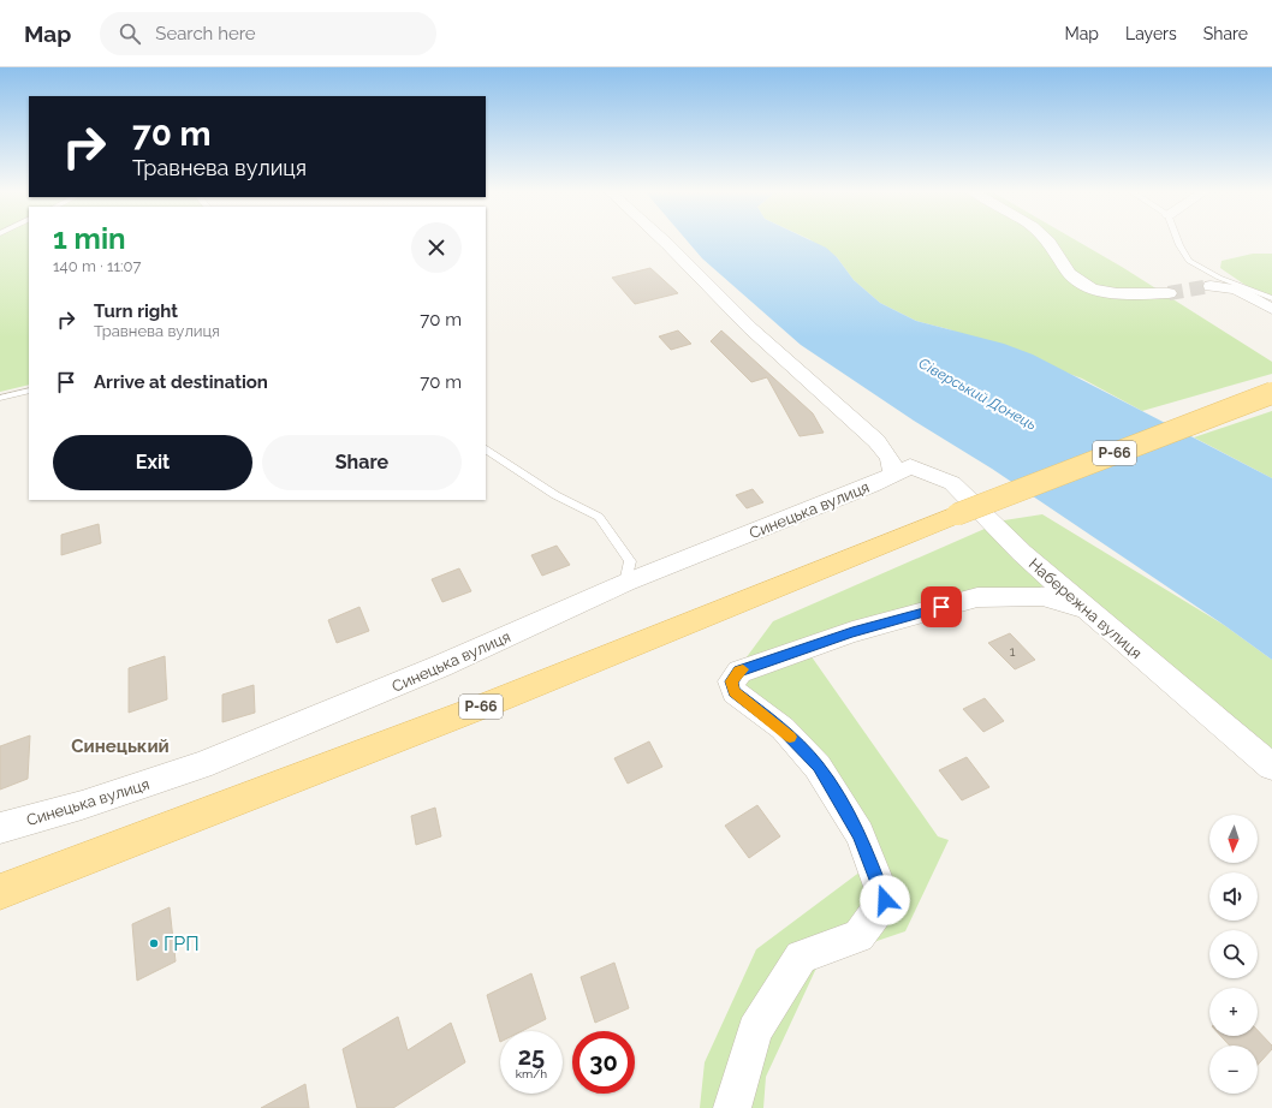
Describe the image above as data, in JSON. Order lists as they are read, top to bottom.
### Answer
{
  "streets": {
    "main road": ["Р-66"],
    "street": ["Синецька вулиця", "Набережна вулиця"]
  },
  "crossings": [
    ["Синецька вулиця", "Набережна вулиця"]
  ],
  "districts": ["Синецький"],
  "water": ["Сіверський Донець"],
  "places": ["ГРП"],
  "house_numbers": ["1"],
  "north": "bottom",
  "page": {
    "header": "Map",
    "search": "Search here",
    "nav": ["Map", "Layers", "Share"],
    "turn": ["70 m", "Травнева вулиця"],
    "heading": ["1 min", "140 m · 11:07"],
    "list": [
      {
        "name": "Turn right",
        "note": "Травнева вулиця",
        "value": "70 m"
      },
      {
        "name": "Arrive at destination",
        "value": "70 m"
      }
    ],
    "buttons": ["Exit", "Share"],
    "map_buttons": ["+", "−"],
    "speed": "25 km/h",
    "limit": "30"
  }
}
